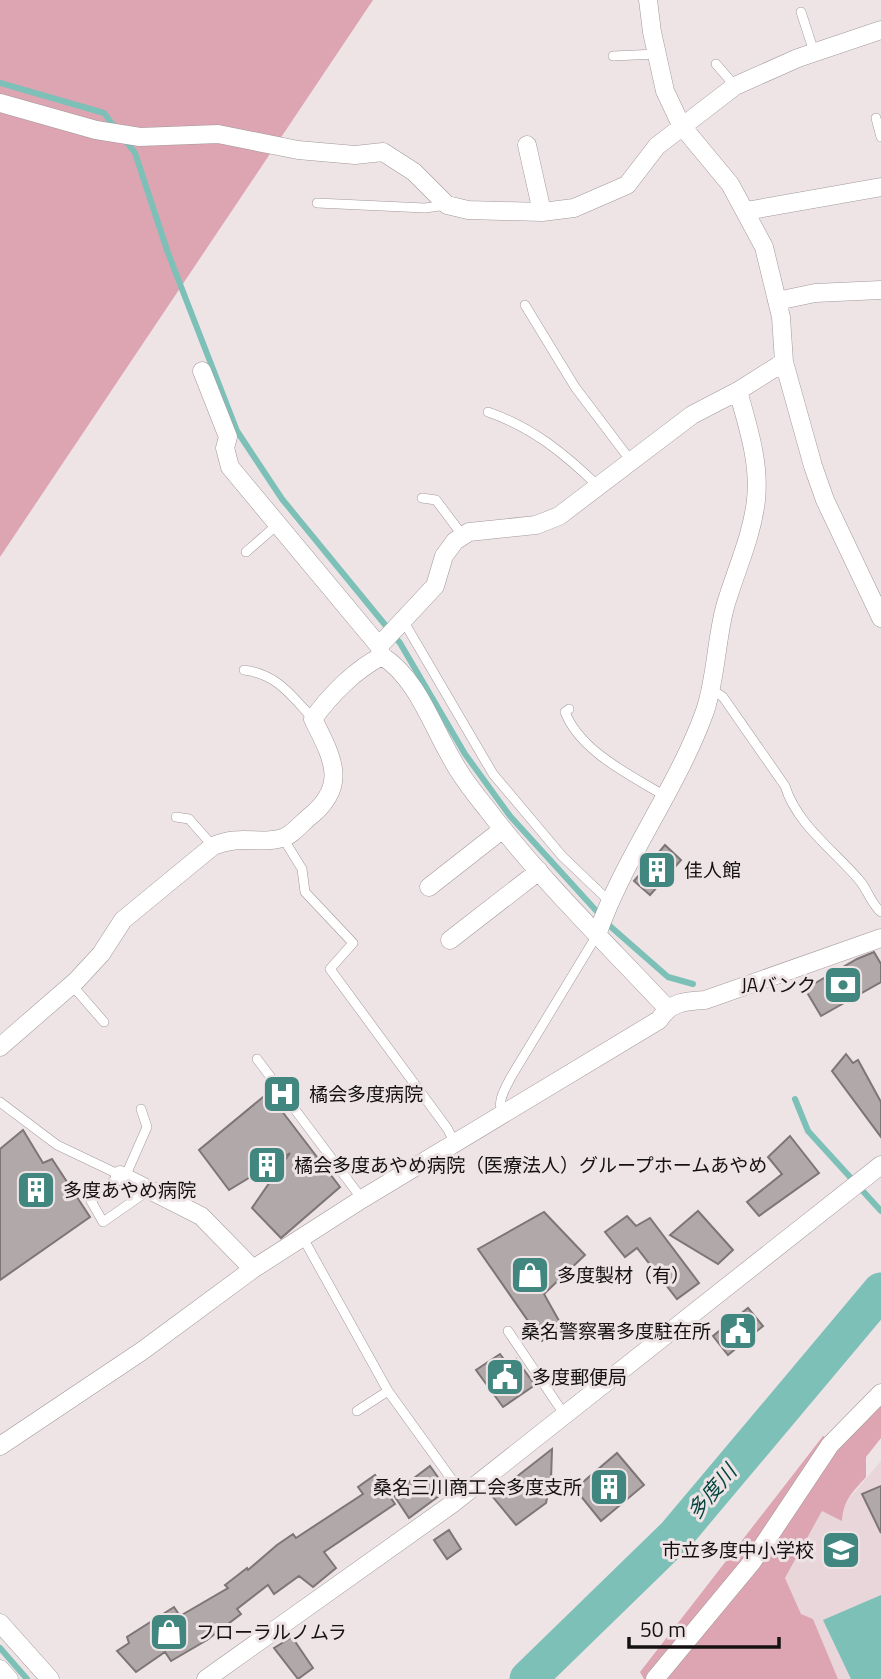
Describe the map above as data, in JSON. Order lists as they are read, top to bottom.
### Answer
{
  "water": ["多度川"],
  "places": {
    "building": [
      "佳人館",
      "橘会多度あやめ病院（医療法人）グループホームあやめ",
      "多度あやめ病院",
      "桑名三川商工会多度支所"
    ],
    "bank": ["JAバンク"],
    "hospital": ["橘会多度病院"],
    "shop": ["多度製材（有）", "フローラルノムラ"],
    "public building": ["桑名警察署多度駐在所", "多度郵便局"],
    "school or university": ["市立多度中小学校"]
  },
  "scale_bar": "50 m"
}
